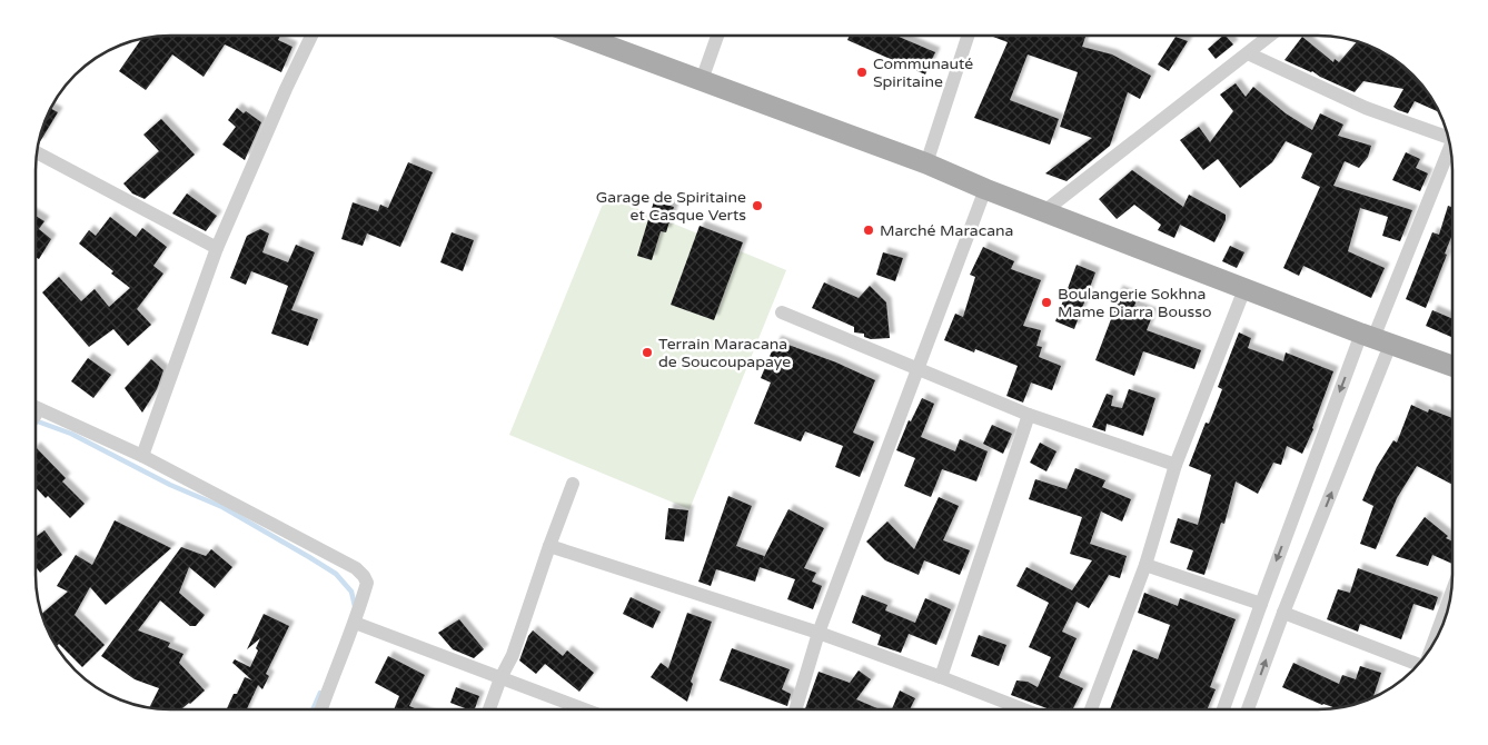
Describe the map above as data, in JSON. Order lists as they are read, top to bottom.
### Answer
{
  "places": [
    "Communauté Spiritaine",
    "Garage de Spiritaine et Casque Verts",
    "Marché Maracana",
    "Boulangerie Sokhna Mame Diarra Bousso",
    "Terrain Maracana de Soucoupapaye"
  ]
}
